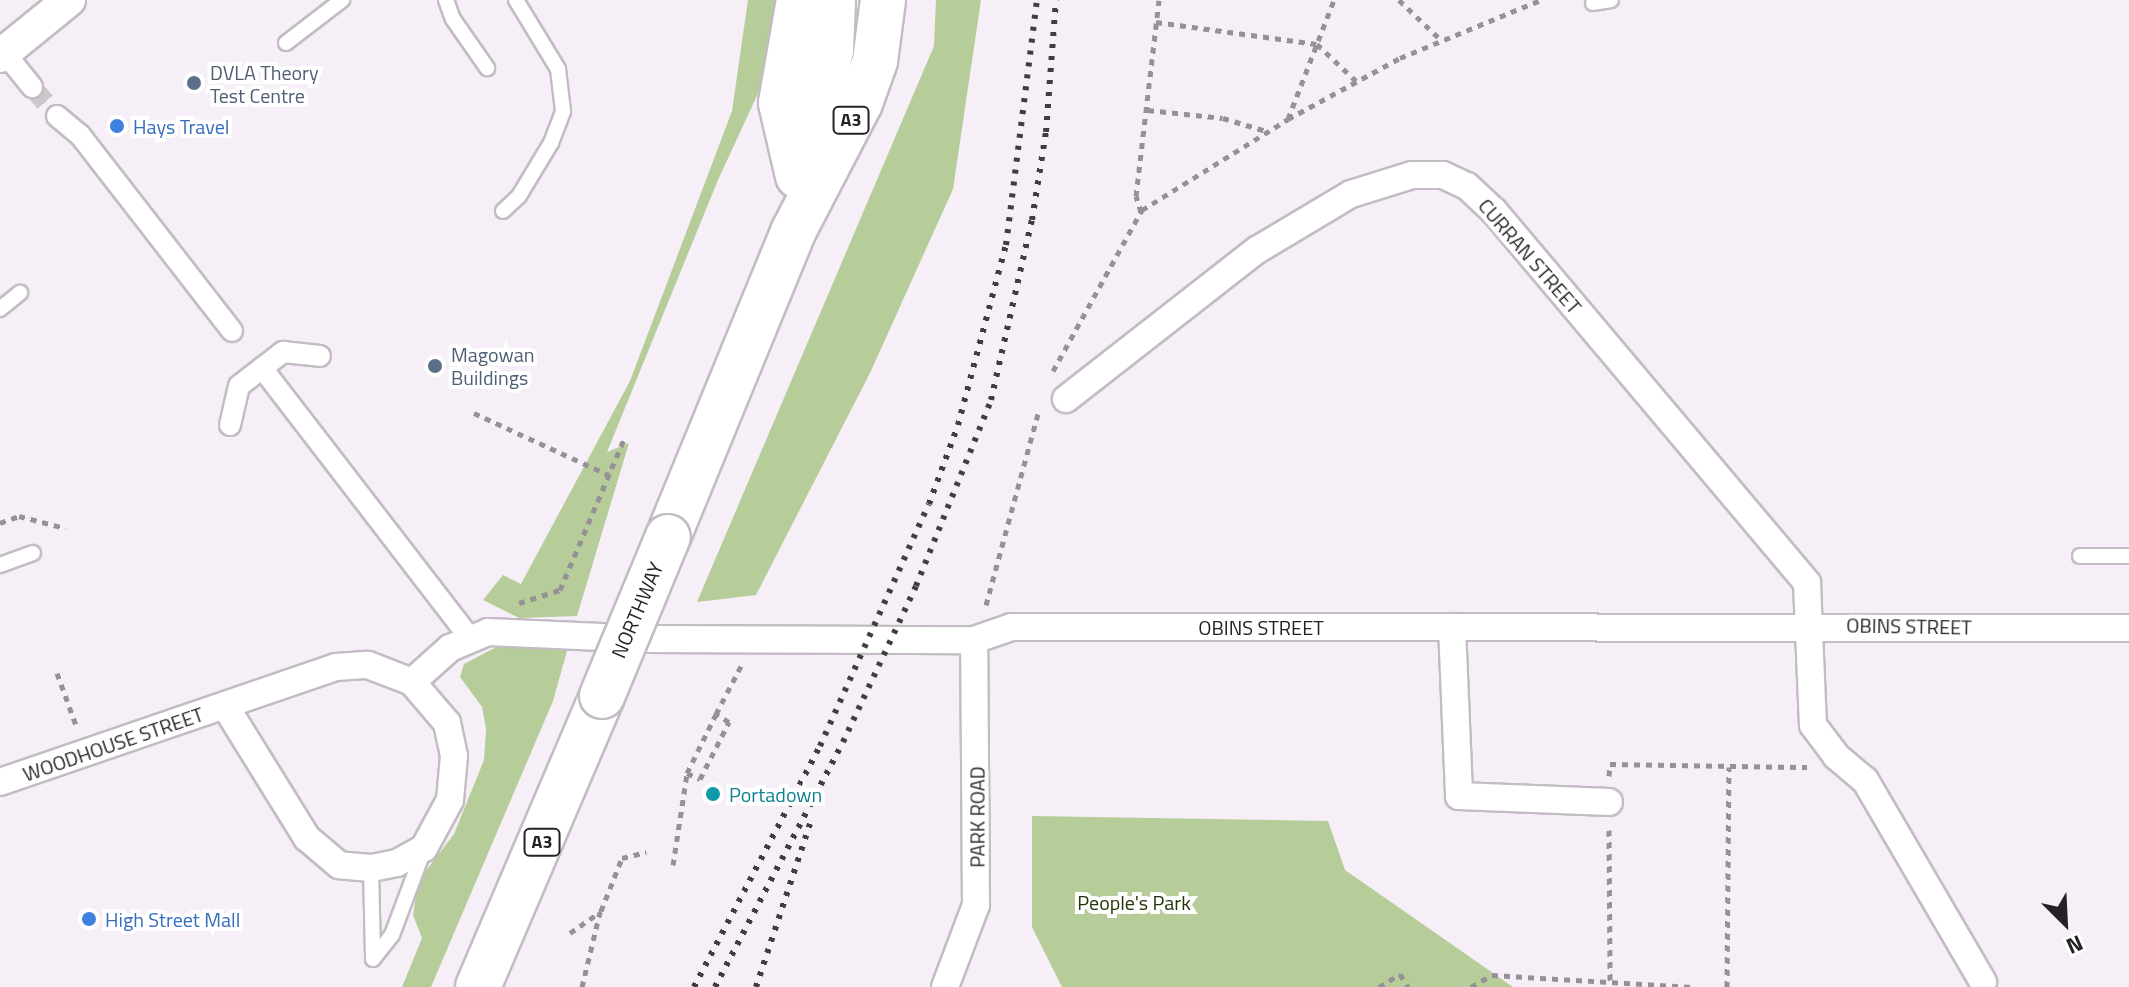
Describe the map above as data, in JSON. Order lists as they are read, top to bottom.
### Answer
{
  "streets": {
    "highway": ["A3", "NORTHWAY"],
    "street": [
      "CURRAN STREET",
      "OBINS STREET",
      "WOODHOUSE STREET",
      "PARK ROAD"
    ]
  },
  "crossings": [
    ["CURRAN STREET", "OBINS STREET"],
    ["OBINS STREET", "PARK ROAD"]
  ],
  "parks": ["People's Park"],
  "places": [
    "DVLA Theory Test Centre",
    "Hays Travel",
    "Magowan Buildings",
    "Portadown",
    "High Street Mall"
  ],
  "north": "bottom right"
}
